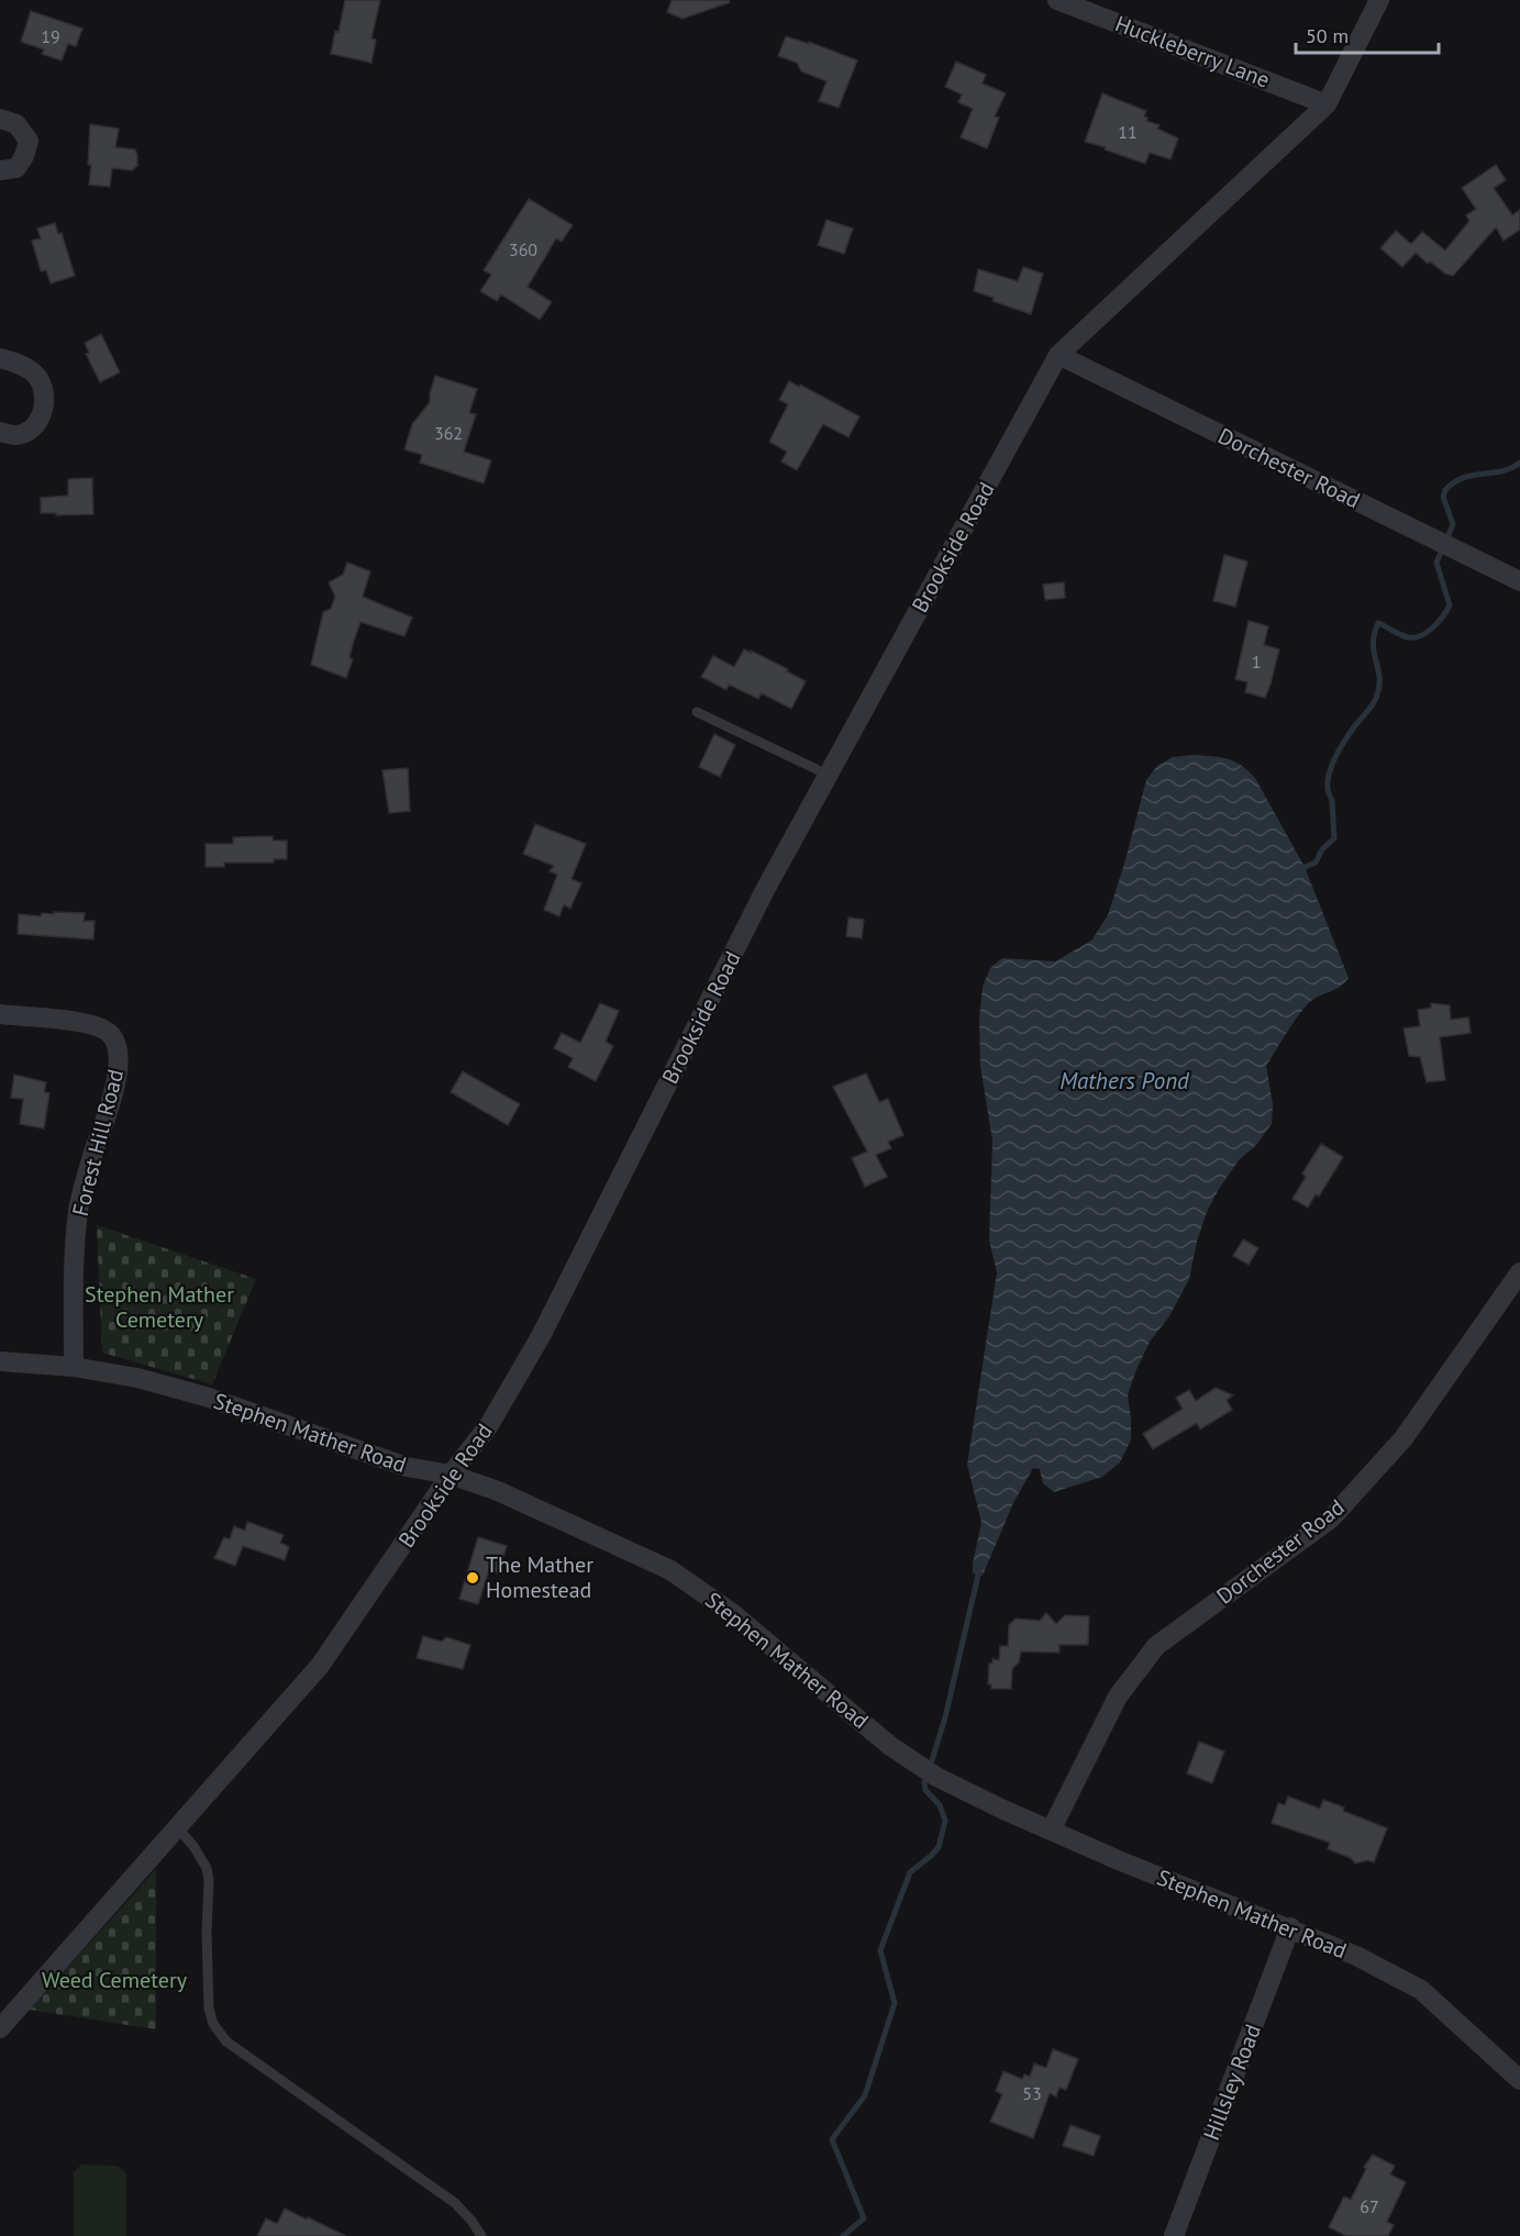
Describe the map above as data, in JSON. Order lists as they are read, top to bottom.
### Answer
{
  "streets": {
    "street": [
      "Huckleberry Lane",
      "Dorchester Road",
      "Brookside Road",
      "Forest Hill Road",
      "Stephen Mather Road",
      "Hillsley Road"
    ]
  },
  "crossings": [
    ["Huckleberry Lane", "Brookside Road"],
    ["Dorchester Road", "Brookside Road"],
    ["Dorchester Road", "Stephen Mather Road"],
    ["Brookside Road", "Stephen Mather Road"],
    ["Forest Hill Road", "Stephen Mather Road"],
    ["Stephen Mather Road", "Hillsley Road"]
  ],
  "water": ["Mathers Pond"],
  "parks": ["Stephen Mather Cemetery", "Weed Cemetery"],
  "places": ["The Mather Homestead"],
  "house_numbers": [
    "19",
    "11",
    "360",
    "362",
    "1",
    "53",
    "67"
  ],
  "scale_bar": "50 m"
}
